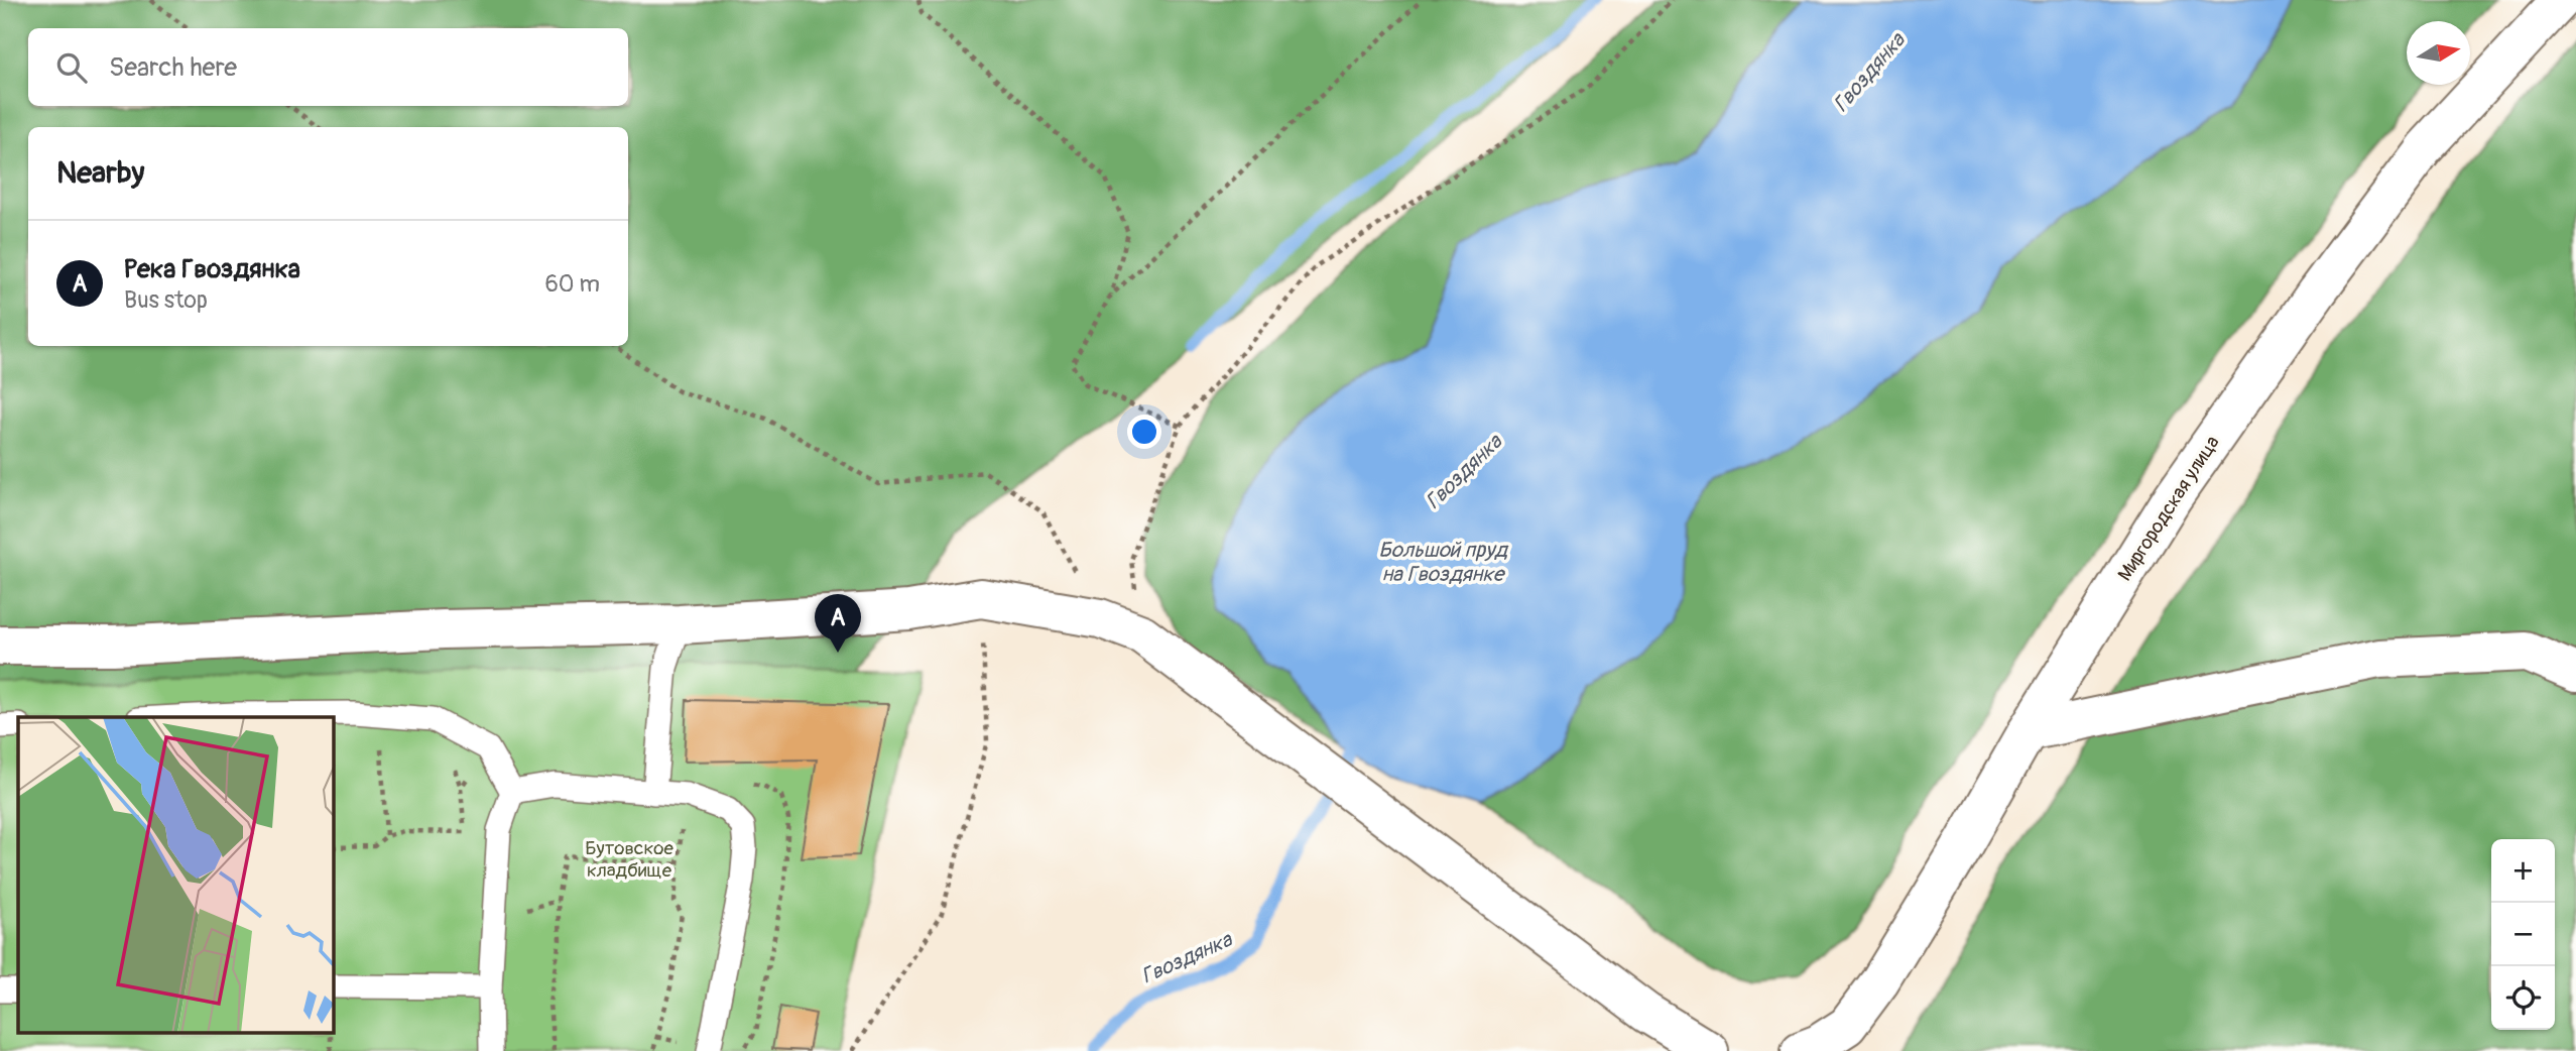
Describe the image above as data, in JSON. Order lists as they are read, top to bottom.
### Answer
{
  "streets": {
    "street": ["Миргородская улица"]
  },
  "water": ["Гвоздянка", "Большой пруд на Гвоздянке"],
  "parks": ["Бутовское кладбище"],
  "north": "right",
  "page": {
    "search": "Search here",
    "heading": "Nearby",
    "list": [
      {
        "mark": "A",
        "name": "Река Гвоздянка",
        "note": "Bus stop",
        "value": "60 m"
      }
    ],
    "pins": "A",
    "map_buttons": ["+", "−"]
  }
}
